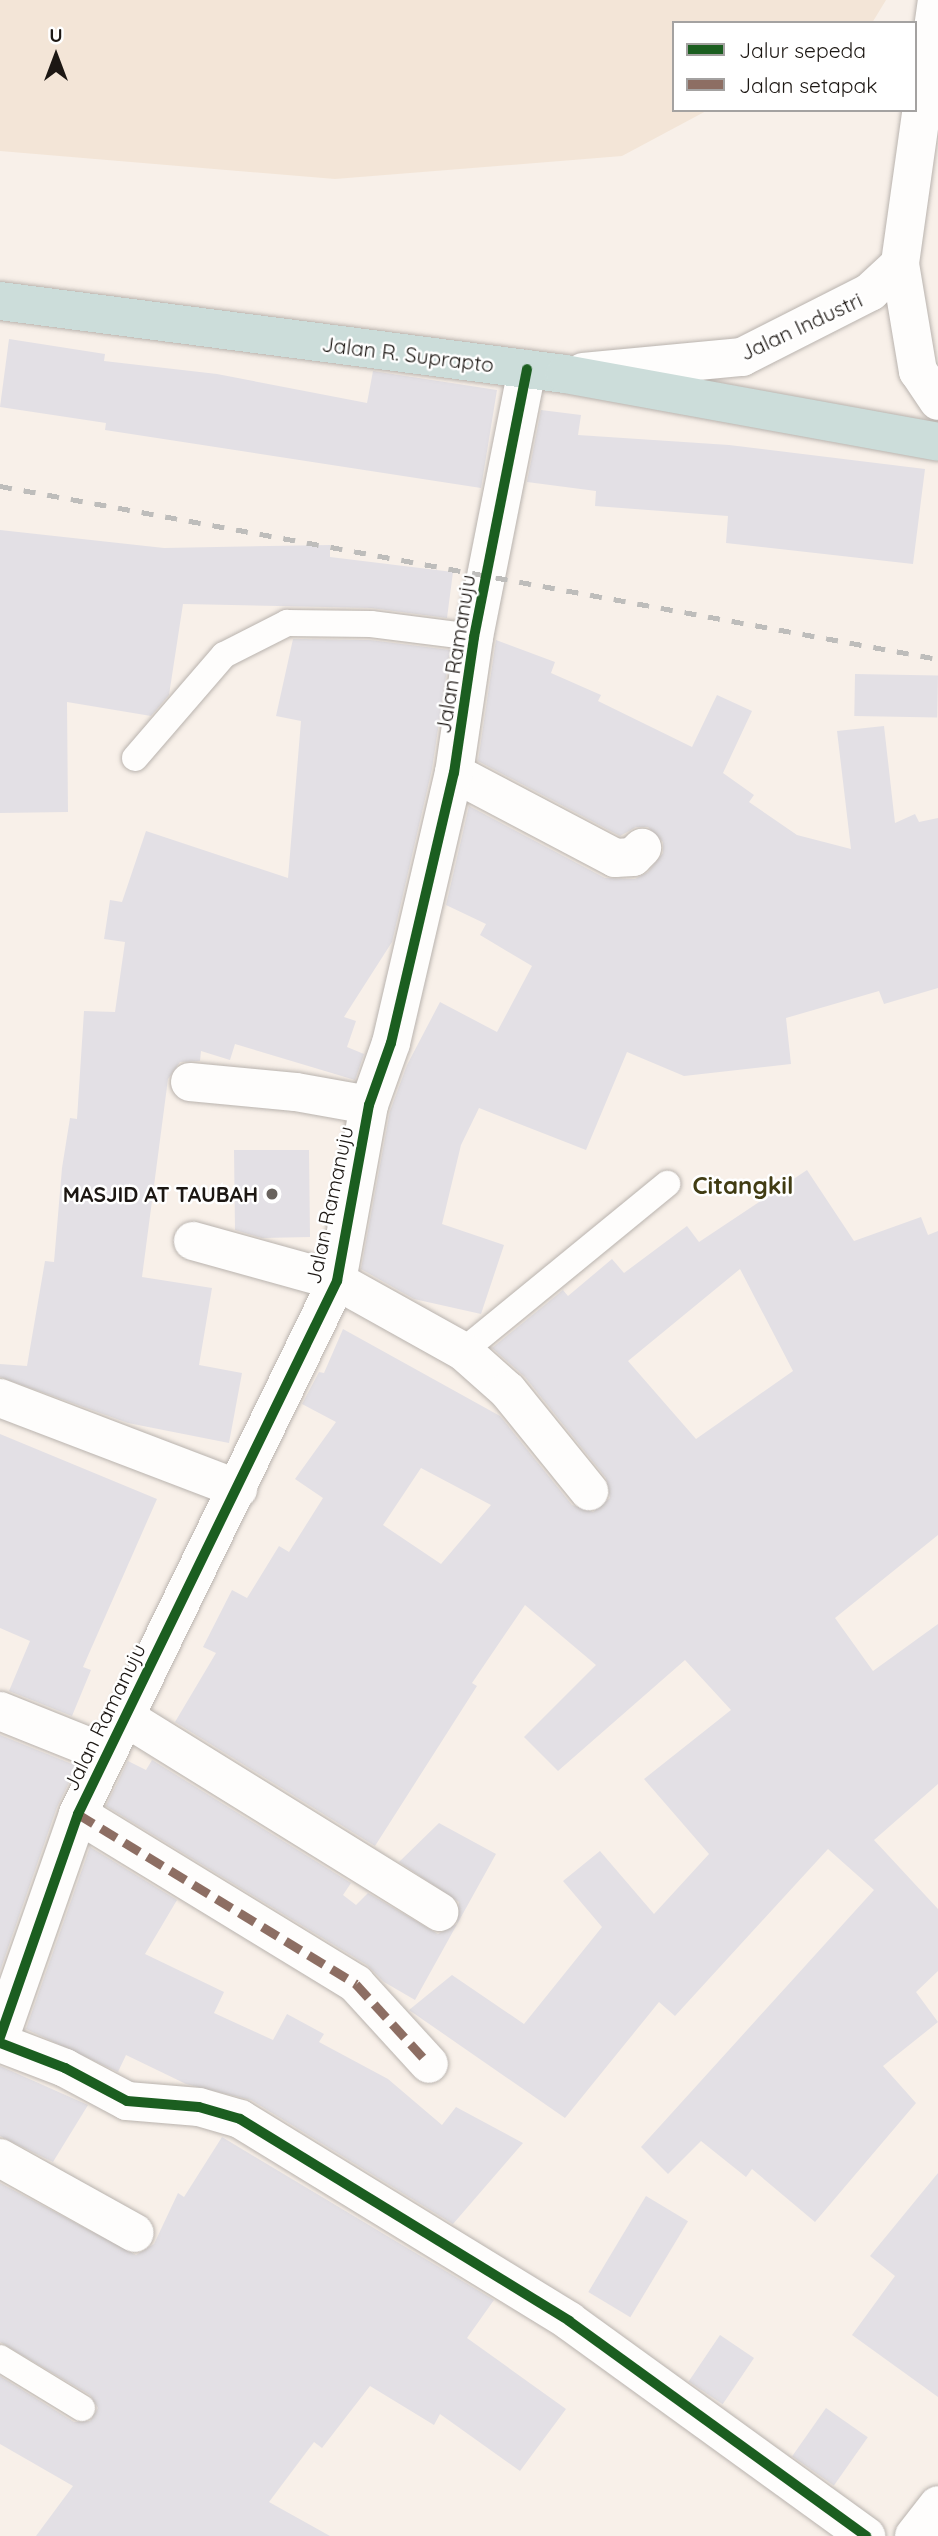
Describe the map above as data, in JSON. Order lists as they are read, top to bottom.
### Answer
{
  "streets": {
    "highway": ["Jalan R. Suprapto"],
    "street": ["Jalan Industri", "Jalan Ramanuju"]
  },
  "crossings": [
    ["Jalan Industri", "Jalan R. Suprapto"],
    ["Jalan R. Suprapto", "Jalan Ramanuju"]
  ],
  "districts": ["Citangkil"],
  "places": ["MASJID AT TAUBAH"],
  "legend": ["Jalur sepeda", "Jalan setapak"],
  "north": "top"
}
